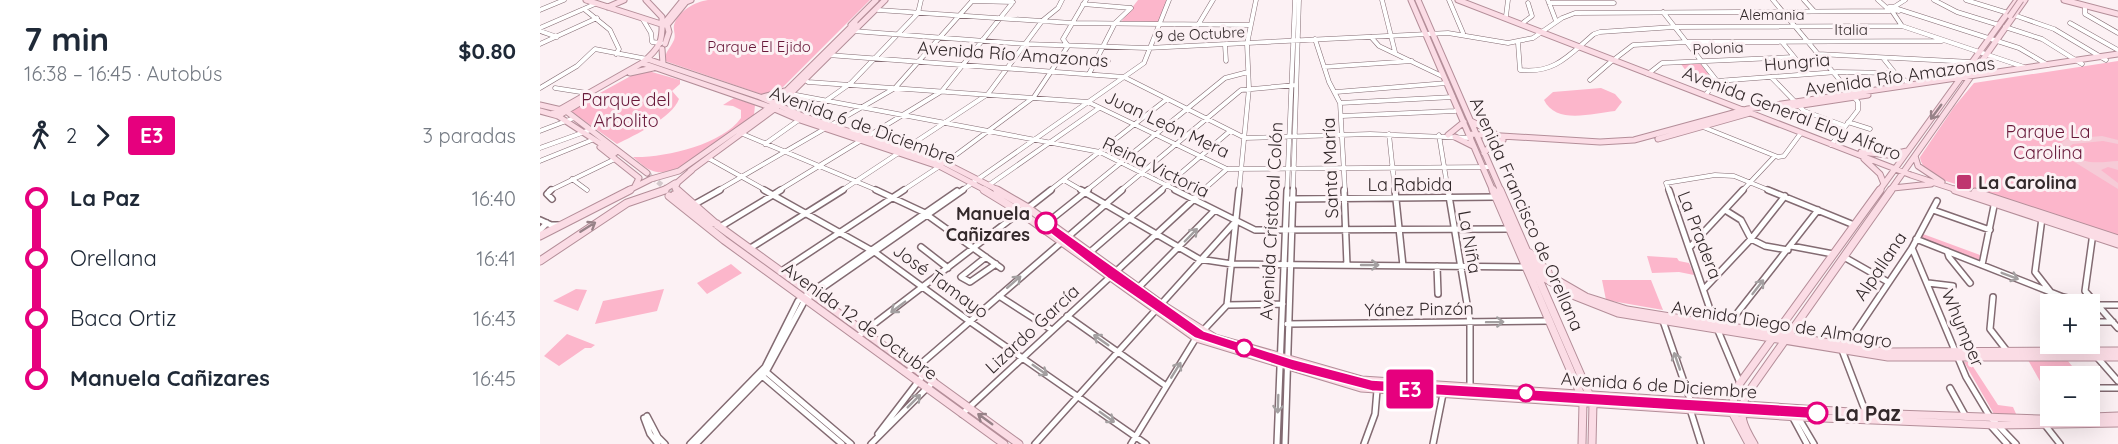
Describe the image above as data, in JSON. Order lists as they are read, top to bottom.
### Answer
{
  "streets": {
    "main road": [
      "Avenida Río Amazonas",
      "Avenida General Eloy Alfaro",
      "Avenida 6 de Diciembre",
      "Avenida Francisco de Orellana",
      "Avenida 12 de Octubre",
      "Avenida Diego de Almagro"
    ],
    "street": [
      "Alemania",
      "Italia",
      "9 de Octubre",
      "Polonia",
      "Hungria",
      "Juan León Mera",
      "Reina Victoria",
      "Santa María",
      "La Rabida",
      "Avenida Cristóbal Colón",
      "La Pradera",
      "La Niña",
      "Alpallana",
      "José Tamayo",
      "Yánez Pinzón",
      "Whymper",
      "Lizardo García"
    ]
  },
  "crossings": [
    ["Alemania", "Italia"],
    ["Alemania", "9 de Octubre"],
    ["Alemania", "Avenida Río Amazonas"],
    ["Alemania", "Avenida General Eloy Alfaro"],
    ["Italia", "Avenida General Eloy Alfaro"],
    ["9 de Octubre", "Santa María"],
    ["9 de Octubre", "Avenida Francisco de Orellana"],
    ["9 de Octubre", "Avenida Cristóbal Colón"],
    ["Polonia", "Avenida General Eloy Alfaro"],
    ["Avenida Río Amazonas", "Avenida General Eloy Alfaro"],
    ["Avenida Río Amazonas", "Santa María"],
    ["Avenida Río Amazonas", "Avenida Francisco de Orellana"],
    ["Avenida Río Amazonas", "Avenida Cristóbal Colón"],
    ["Avenida Río Amazonas", "La Niña"],
    ["Juan León Mera", "Santa María"],
    ["Juan León Mera", "Avenida Francisco de Orellana"],
    ["Juan León Mera", "Avenida Cristóbal Colón"],
    ["Juan León Mera", "La Niña"],
    ["Juan León Mera", "Lizardo García"],
    ["Avenida 6 de Diciembre", "Avenida Francisco de Orellana"],
    ["Avenida 6 de Diciembre", "Avenida Cristóbal Colón"],
    ["Avenida 6 de Diciembre", "La Niña"],
    ["Avenida 6 de Diciembre", "Whymper"],
    ["Avenida 6 de Diciembre", "Lizardo García"],
    ["Reina Victoria", "Santa María"],
    ["Reina Victoria", "Avenida Francisco de Orellana"],
    ["Reina Victoria", "Avenida Cristóbal Colón"],
    ["Reina Victoria", "La Niña"],
    ["Reina Victoria", "Lizardo García"],
    ["Santa María", "La Rabida"],
    ["Santa María", "Avenida Diego de Almagro"],
    ["La Rabida", "Avenida Francisco de Orellana"],
    ["La Rabida", "Avenida Cristóbal Colón"],
    ["La Rabida", "La Niña"],
    ["Avenida Francisco de Orellana", "Yánez Pinzón"],
    ["Avenida Francisco de Orellana", "Avenida Diego de Almagro"],
    ["Avenida Cristóbal Colón", "Yánez Pinzón"],
    ["Avenida Cristóbal Colón", "Avenida Diego de Almagro"],
    ["La Pradera", "Avenida Diego de Almagro"],
    ["La Niña", "Yánez Pinzón"],
    ["La Niña", "Avenida Diego de Almagro"],
    ["Alpallana", "Avenida Diego de Almagro"],
    ["Alpallana", "Whymper"],
    ["José Tamayo", "Lizardo García"],
    ["Avenida 12 de Octubre", "Lizardo García"],
    ["Avenida Diego de Almagro", "Whymper"],
    ["Avenida Diego de Almagro", "Lizardo García"]
  ],
  "parks": ["Parque El Ejido", "Parque del Arbolito", "Parque La Carolina"],
  "places": {
    "transit": ["La Carolina"],
    "other": ["Manuela Cañizares", "La Paz"]
  },
  "lines": ["bus line E3"],
  "page": {
    "heading": ["7 min", "16:38 – 16:45 · Autobús", "$0.80"],
    "on_map": "E3",
    "legs": ["2", "E3", "3 paradas"],
    "list": [
      {
        "name": "La Paz",
        "value": "16:40"
      },
      {
        "name": "Orellana",
        "value": "16:41"
      },
      {
        "name": "Baca Ortiz",
        "value": "16:43"
      },
      {
        "name": "Manuela Cañizares",
        "value": "16:45"
      }
    ],
    "map_buttons": ["+", "−"]
  }
}
